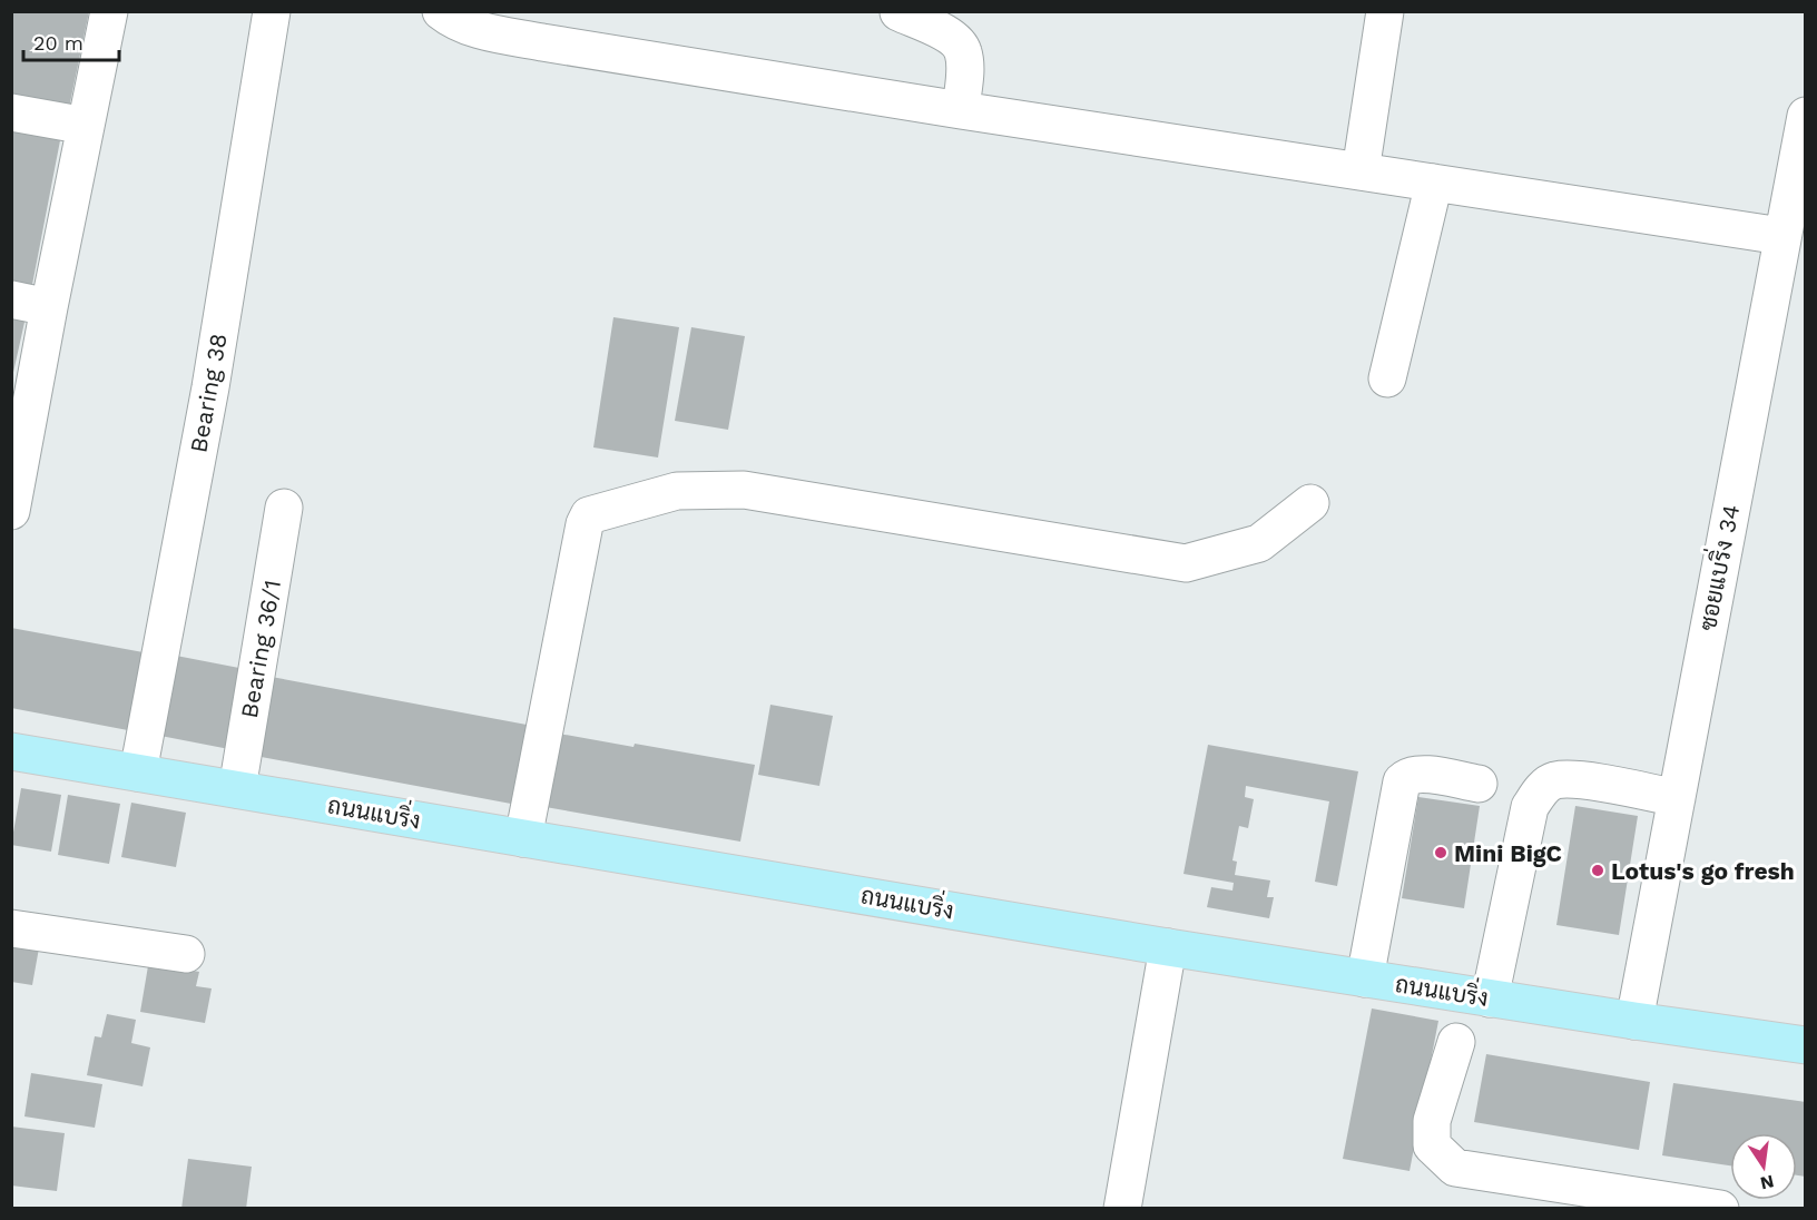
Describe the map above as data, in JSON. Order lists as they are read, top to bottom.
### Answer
{
  "streets": {
    "main road": ["ถนนแบริ่ง"],
    "street": ["Bearing 38", "ซอยแบริ่ง 34", "Bearing 36/1"]
  },
  "crossings": [
    ["Bearing 38", "ถนนแบริ่ง"],
    ["ซอยแบริ่ง 34", "ถนนแบริ่ง"],
    ["Bearing 36/1", "ถนนแบริ่ง"]
  ],
  "places": ["Mini BigC", "Lotus's go fresh"],
  "scale_bar": "20 m",
  "north": "bottom"
}
